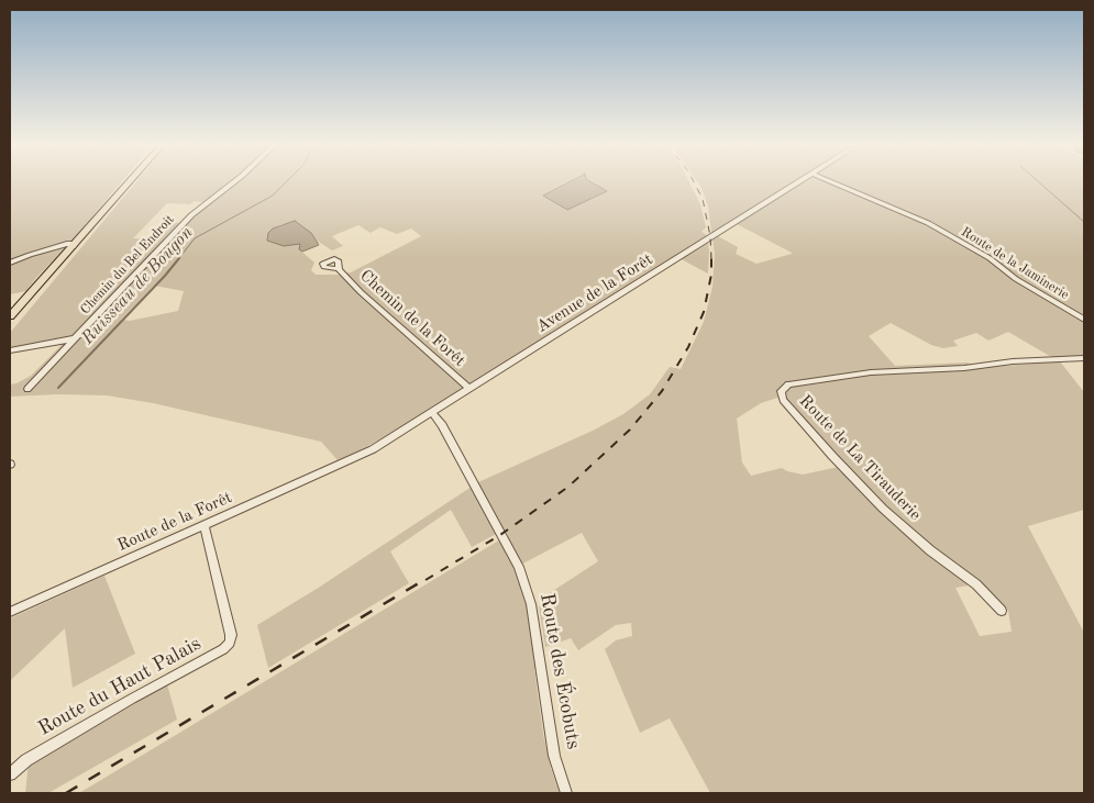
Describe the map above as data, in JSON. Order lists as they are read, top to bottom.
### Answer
{
  "streets": {
    "street": [
      "Route de la Jaminerie",
      "Chemin du Bel Endroit",
      "Avenue de la Forêt",
      "Chemin de la Forêt",
      "Route de La Tirauderie",
      "Route de la Forêt",
      "Route des Écobuts",
      "Route du Haut Palais"
    ]
  },
  "crossings": [
    ["Avenue de la Forêt", "Chemin de la Forêt"],
    ["Avenue de la Forêt", "Route de la Forêt"],
    ["Avenue de la Forêt", "Route des Écobuts"],
    ["Route de la Forêt", "Route du Haut Palais"]
  ],
  "water": ["Ruisseau de Bougon"]
}
